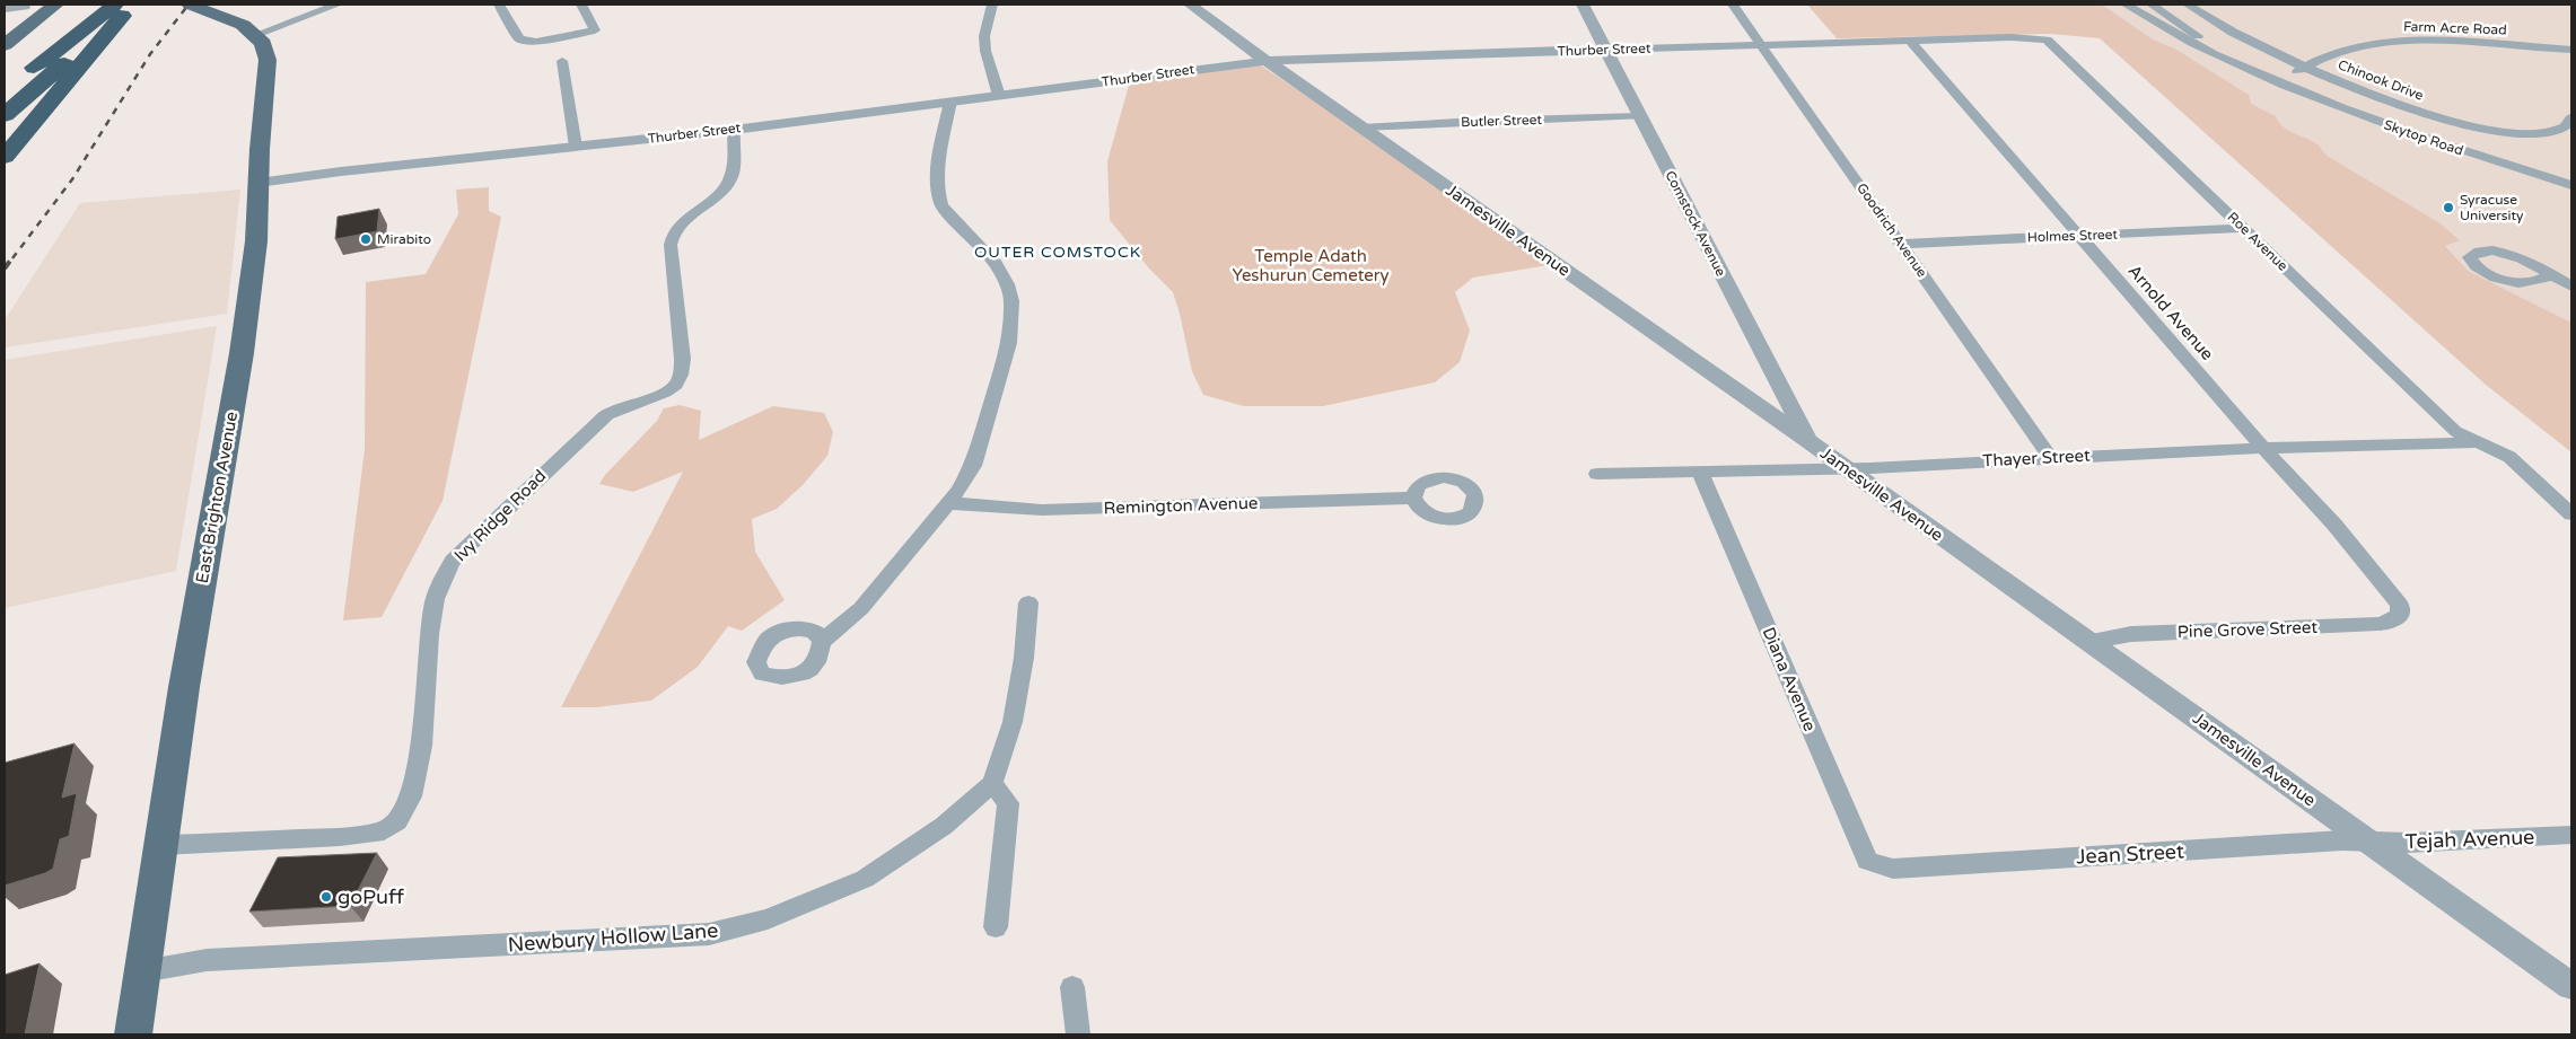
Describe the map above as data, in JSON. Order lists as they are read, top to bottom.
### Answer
{
  "streets": {
    "main road": ["East Brighton Avenue"],
    "street": [
      "Farm Acre Road",
      "Thurber Street",
      "Chinook Drive",
      "Butler Street",
      "Skytop Road",
      "Comstock Avenue",
      "Jamesville Avenue",
      "Goodrich Avenue",
      "Holmes Street",
      "Roe Avenue",
      "Arnold Avenue",
      "Thayer Street",
      "Remington Avenue",
      "Ivy Ridge Road",
      "Pine Grove Street",
      "Diana Avenue",
      "Tejah Avenue",
      "Jean Street",
      "Newbury Hollow Lane"
    ]
  },
  "crossings": [
    ["Farm Acre Road", "Chinook Drive"],
    ["Farm Acre Road", "Skytop Road"],
    ["Thurber Street", "Comstock Avenue"],
    ["Thurber Street", "Jamesville Avenue"],
    ["Thurber Street", "Goodrich Avenue"],
    ["Thurber Street", "Roe Avenue"],
    ["Thurber Street", "Arnold Avenue"],
    ["Thurber Street", "East Brighton Avenue"],
    ["Thurber Street", "Ivy Ridge Road"],
    ["Butler Street", "Comstock Avenue"],
    ["Butler Street", "Jamesville Avenue"],
    ["Comstock Avenue", "Jamesville Avenue"],
    ["Jamesville Avenue", "Thayer Street"],
    ["Jamesville Avenue", "Pine Grove Street"],
    ["Jamesville Avenue", "Tejah Avenue"],
    ["Jamesville Avenue", "Jean Street"],
    ["Goodrich Avenue", "Holmes Street"],
    ["Goodrich Avenue", "Thayer Street"],
    ["Holmes Street", "Roe Avenue"],
    ["Holmes Street", "Arnold Avenue"],
    ["Roe Avenue", "Thayer Street"],
    ["Arnold Avenue", "Thayer Street"],
    ["Arnold Avenue", "Pine Grove Street"],
    ["Thayer Street", "Diana Avenue"],
    ["East Brighton Avenue", "Ivy Ridge Road"],
    ["East Brighton Avenue", "Newbury Hollow Lane"],
    ["Diana Avenue", "Jean Street"],
    ["Tejah Avenue", "Jean Street"]
  ],
  "districts": ["OUTER COMSTOCK"],
  "parks": ["Temple Adath Yeshurun Cemetery"],
  "places": ["Syracuse University", "Mirabito", "goPuff"]
}
